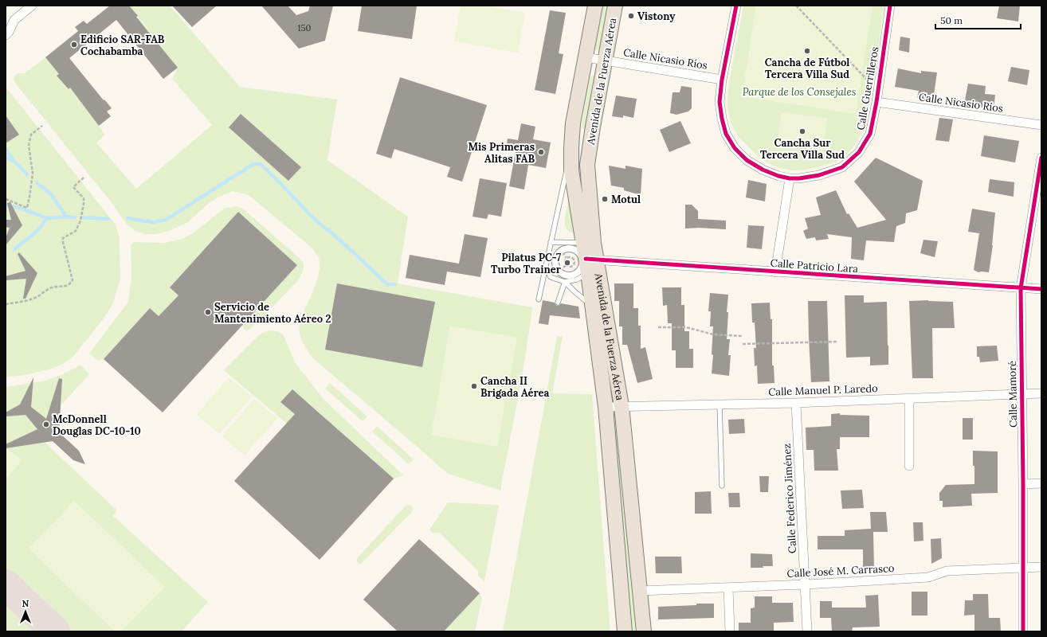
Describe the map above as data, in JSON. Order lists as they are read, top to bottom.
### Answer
{
  "streets": {
    "highway": ["Avenida de la Fuerza Aérea"],
    "street": [
      "Calle Nicasio Ríos",
      "Calle Guerrilleros",
      "Calle Patricio Lara",
      "Calle Manuel P. Laredo",
      "Calle Mamoré",
      "Calle Federico Jiménez",
      "Calle José M. Carrasco"
    ]
  },
  "crossings": [
    ["Calle Nicasio Ríos", "Avenida de la Fuerza Aérea"],
    ["Calle Nicasio Ríos", "Calle Guerrilleros"],
    ["Avenida de la Fuerza Aérea", "Calle Patricio Lara"],
    ["Avenida de la Fuerza Aérea", "Calle Manuel P. Laredo"],
    ["Avenida de la Fuerza Aérea", "Calle José M. Carrasco"],
    ["Calle Patricio Lara", "Calle Mamoré"],
    ["Calle Manuel P. Laredo", "Calle Mamoré"],
    ["Calle Manuel P. Laredo", "Calle Federico Jiménez"],
    ["Calle Mamoré", "Calle José M. Carrasco"],
    ["Calle Federico Jiménez", "Calle José M. Carrasco"]
  ],
  "parks": ["Parque de los Consejales"],
  "places": [
    "Vistony",
    "Edificio SAR-FAB Cochabamba",
    "Cancha de Fútbol Tercera Villa Sud",
    "Cancha Sur Tercera Villa Sud",
    "Mis Primeras Alitas FAB",
    "Motul",
    "Pilatus PC-7 Turbo Trainer",
    "Servicio de Mantenimiento Aéreo 2",
    "Cancha II Brigada Aérea",
    "McDonnell Douglas DC-10-10"
  ],
  "house_numbers": ["150"],
  "scale_bar": "50 m",
  "north": "top"
}
